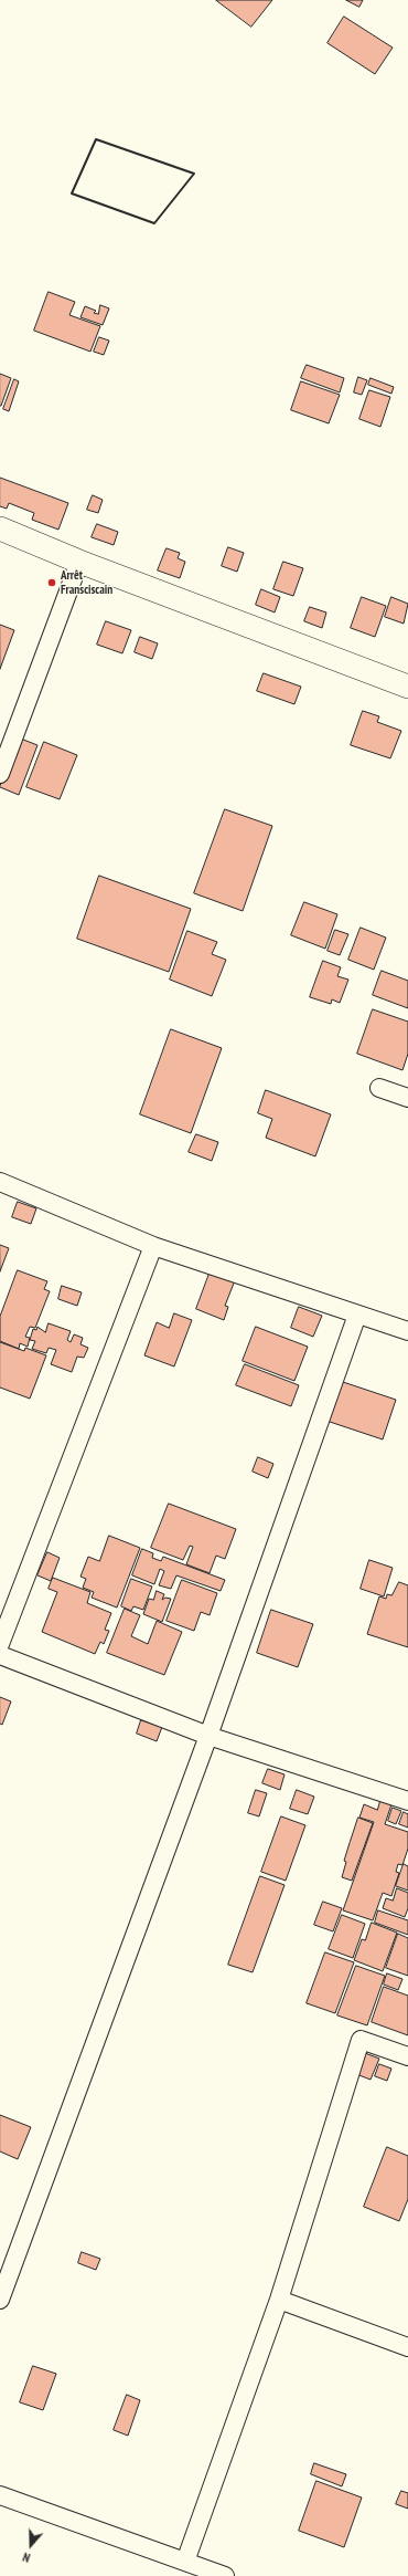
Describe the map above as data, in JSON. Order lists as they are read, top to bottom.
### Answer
{
  "places": ["Arrêt Fransciscain"],
  "north": "bottom"
}
